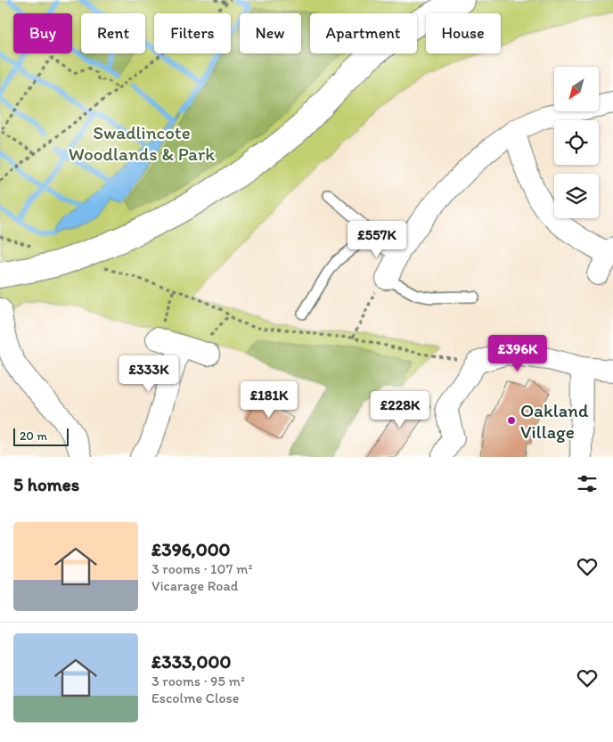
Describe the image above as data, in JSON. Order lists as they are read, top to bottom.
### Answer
{
  "parks": ["Swadlincote Woodlands & Park"],
  "places": ["Oakland Village"],
  "scale_bar": "20 m",
  "north": "bottom left",
  "page": {
    "chip": [
      "Buy",
      "Rent",
      "Filters",
      "New",
      "Apartment",
      "House"
    ],
    "price": [
      "£557K",
      "£396K",
      "£333K",
      "£181K",
      "£228K"
    ],
    "scale": "20 m",
    "heading": "5 homes",
    "list": [
      {
        "name": "£396,000",
        "note": "3 rooms · 107 m² · Vicarage Road"
      },
      {
        "name": "£333,000",
        "note": "3 rooms · 95 m² · Escolme Close"
      }
    ]
  }
}
